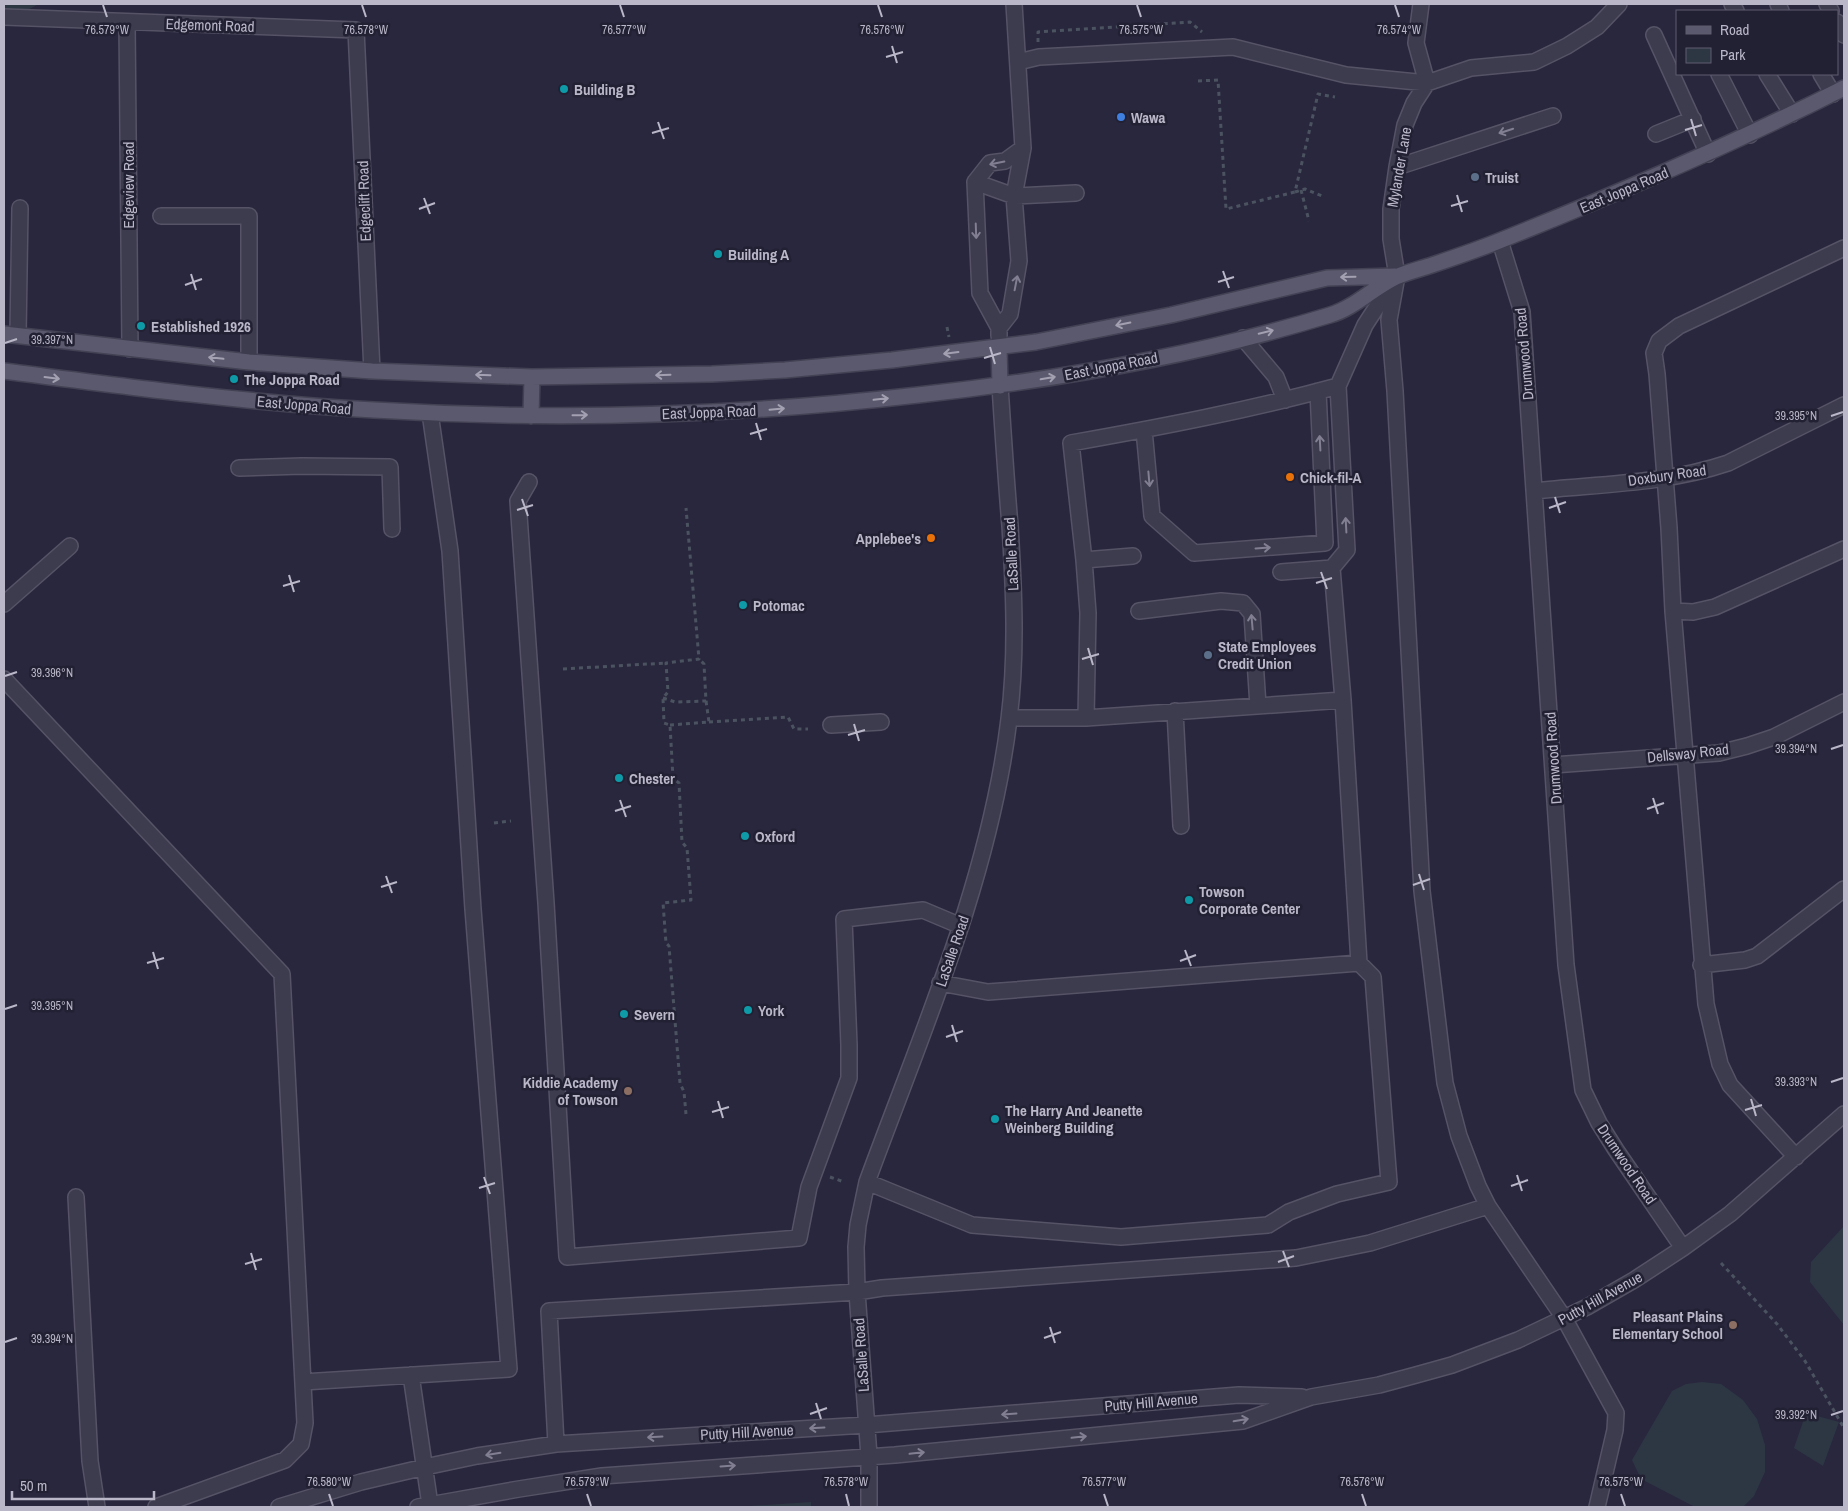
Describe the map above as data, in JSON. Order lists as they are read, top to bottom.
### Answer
{
  "streets": {
    "main road": ["East Joppa Road"],
    "street": [
      "Edgemont Road",
      "Mylander Lane",
      "Edgeview Road",
      "Edgeclift Road",
      "Drumwood Road",
      "Doxbury Road",
      "LaSalle Road",
      "Dellsway Road",
      "Putty Hill Avenue"
    ]
  },
  "crossings": [
    ["Edgemont Road", "Edgeview Road"],
    ["Edgemont Road", "Edgeclift Road"],
    ["Mylander Lane", "East Joppa Road"],
    ["Edgeview Road", "East Joppa Road"],
    ["East Joppa Road", "Edgeclift Road"],
    ["East Joppa Road", "Drumwood Road"],
    ["East Joppa Road", "LaSalle Road"],
    ["Drumwood Road", "Doxbury Road"],
    ["Drumwood Road", "Dellsway Road"],
    ["Drumwood Road", "Putty Hill Avenue"],
    ["LaSalle Road", "Putty Hill Avenue"]
  ],
  "places": [
    "Building B",
    "Wawa",
    "Truist",
    "Building A",
    "Established 1926",
    "The Joppa Road",
    "Chick-fil-A",
    "Applebee's",
    "Potomac",
    "State Employees Credit Union",
    "Chester",
    "Oxford",
    "Towson Corporate Center",
    "York",
    "Severn",
    "Kiddie Academy of Towson",
    "The Harry And Jeanette Weinberg Building",
    "Pleasant Plains Elementary School"
  ],
  "legend": ["Road", "Park"],
  "scale_bar": "50 m",
  "coordinates": [
    "76.579°W",
    "76.578°W",
    "76.577°W",
    "76.576°W",
    "76.575°W",
    "76.574°W",
    "39.397°N",
    "39.395°N",
    "39.396°N",
    "39.394°N",
    "39.393°N",
    "39.392°N",
    "76.580°W"
  ]
}
